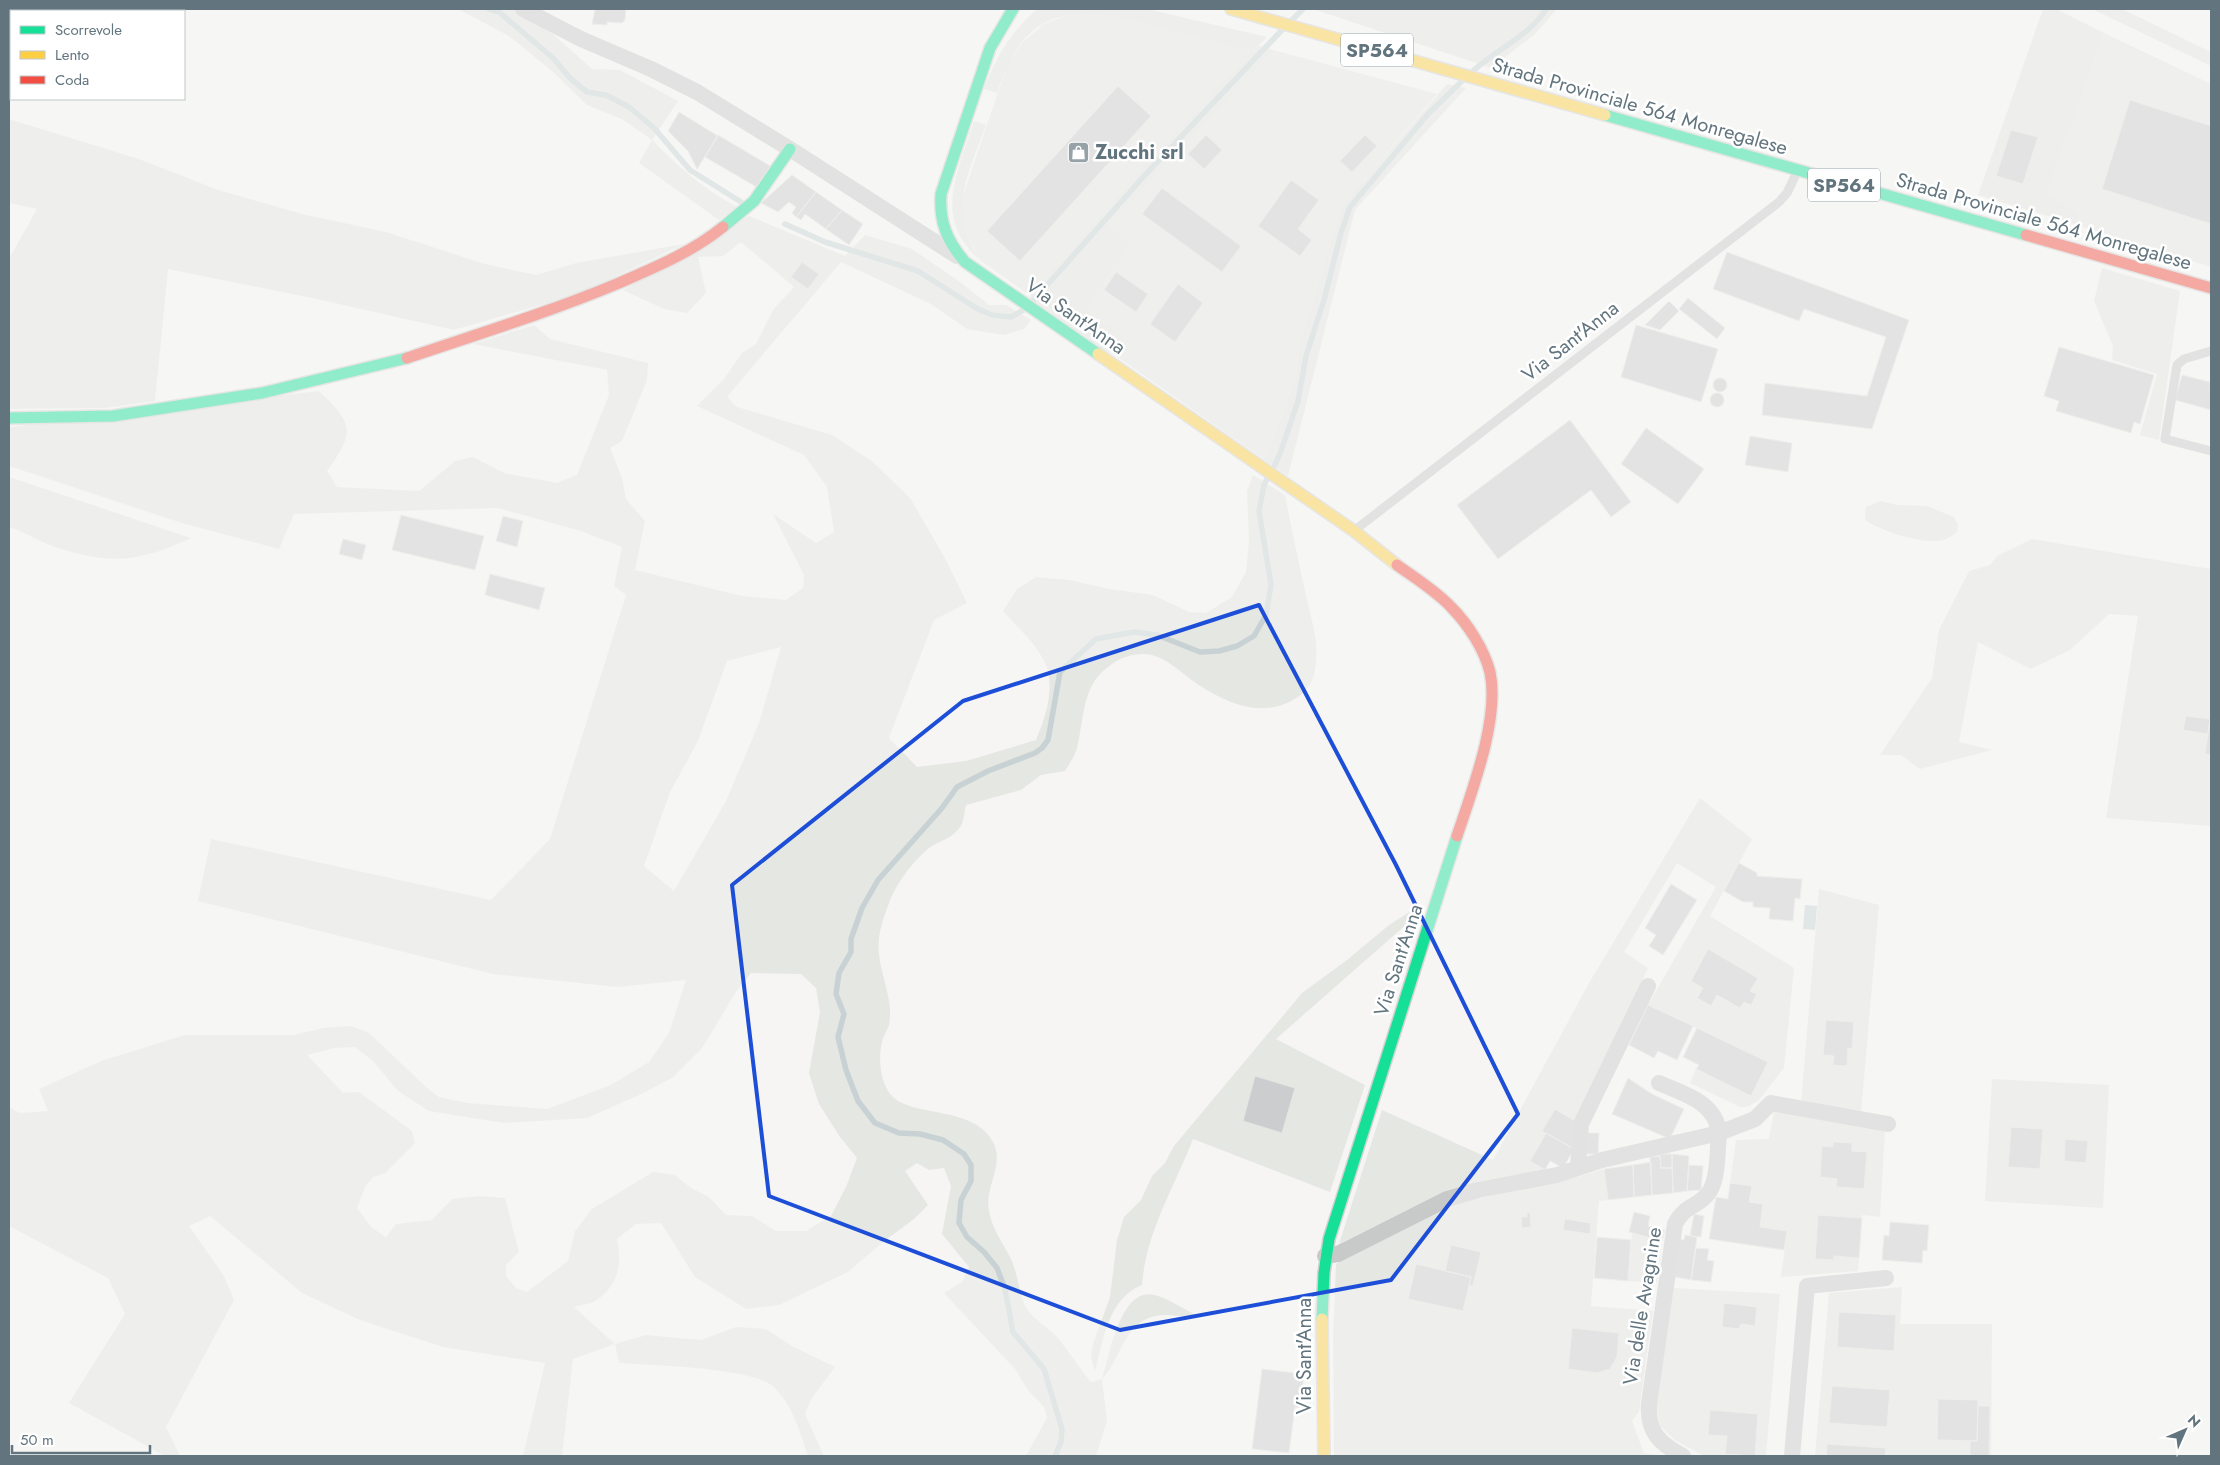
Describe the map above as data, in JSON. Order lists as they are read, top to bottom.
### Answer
{
  "streets": {
    "street": [
      "SP564",
      "Strada Provinciale 564 Monregalese",
      "Via Sant'Anna",
      "Via delle Avagnine"
    ]
  },
  "crossings": [
    ["Strada Provinciale 564 Monregalese", "Via Sant'Anna"]
  ],
  "places": {
    "shop": ["Zucchi srl"]
  },
  "legend": ["Scorrevole", "Lento", "Coda"],
  "scale_bar": "50 m",
  "north": "top right"
}
